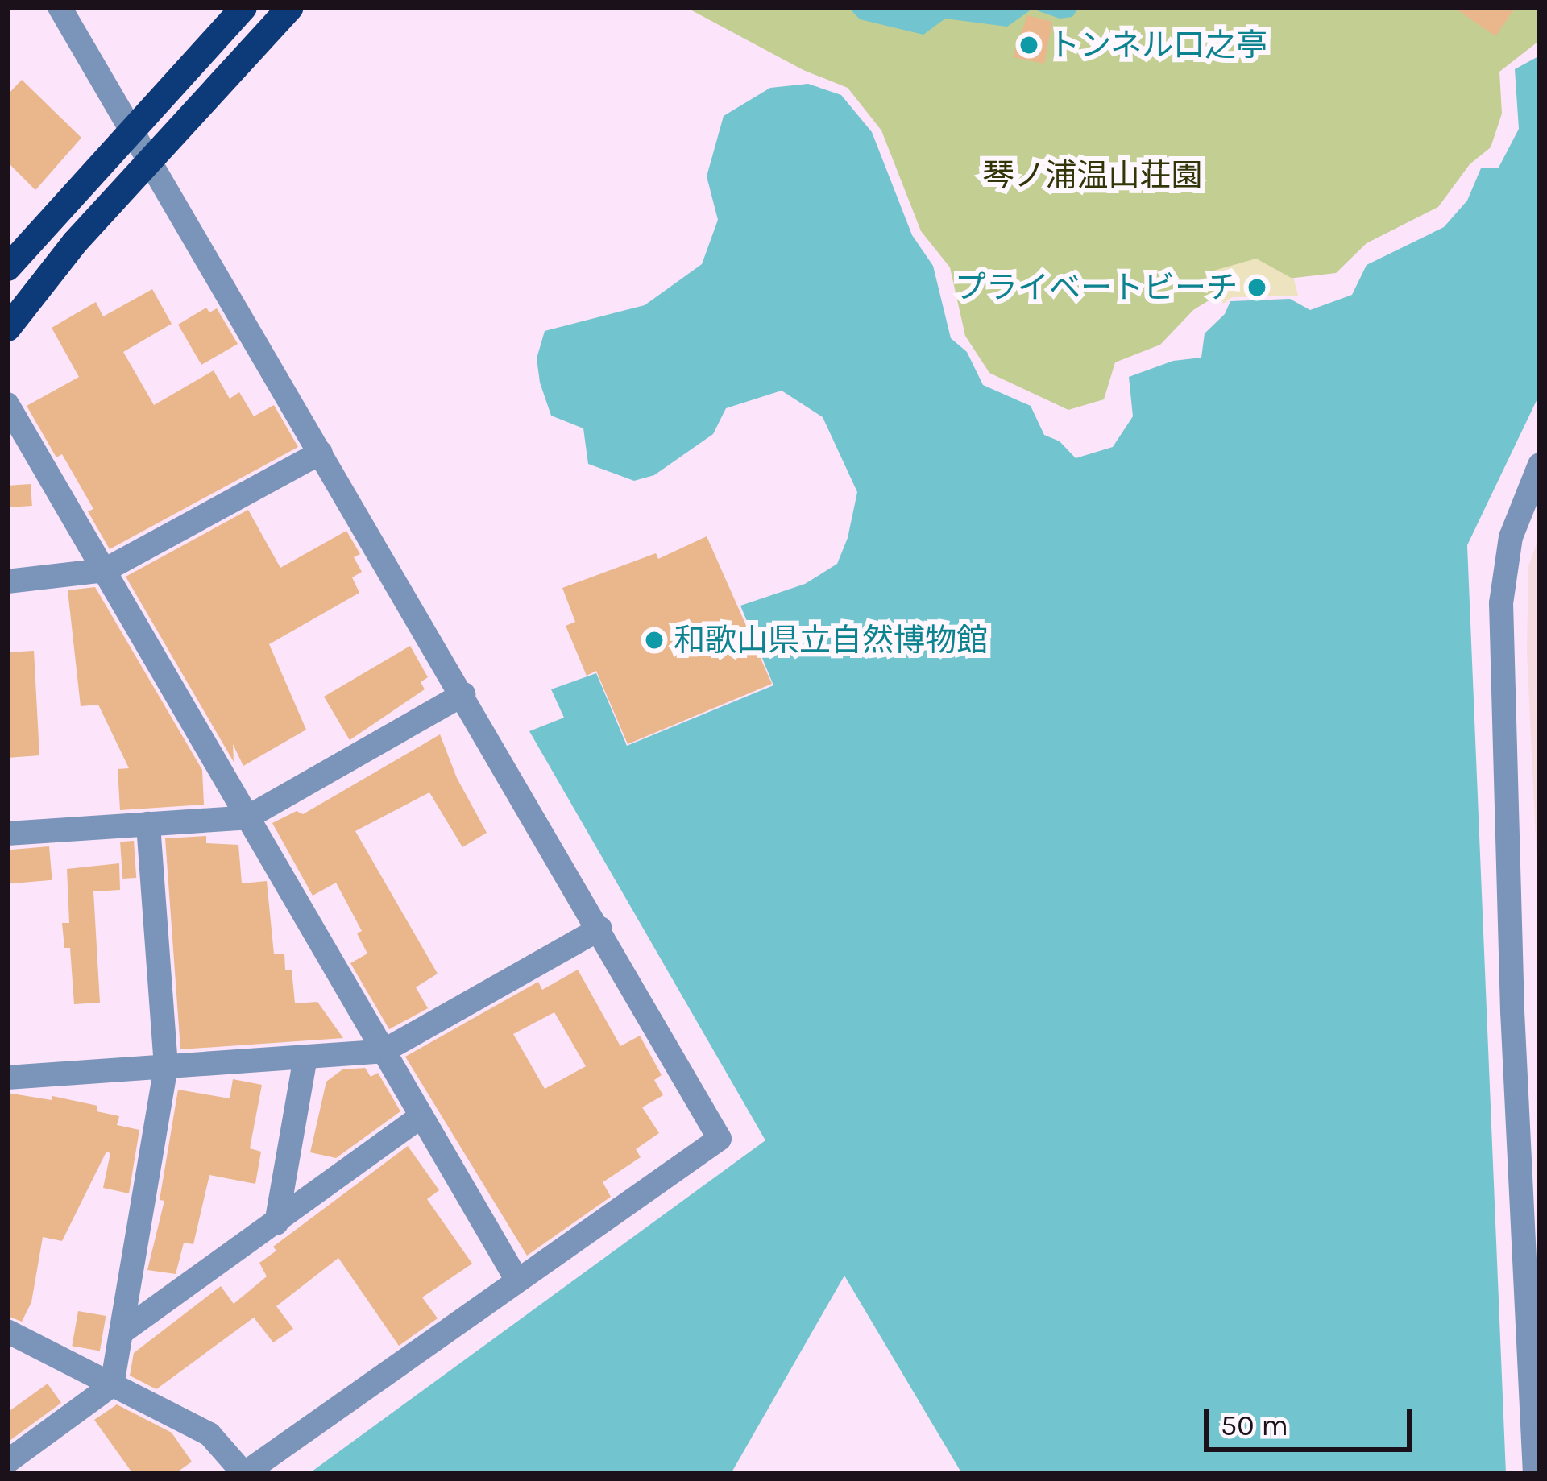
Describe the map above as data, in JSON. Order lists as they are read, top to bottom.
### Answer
{
  "parks": ["琴ノ浦温山荘園"],
  "places": ["トンネル口之亭", "プライベートビーチ", "和歌山県立自然博物館"],
  "scale_bar": "50 m"
}
